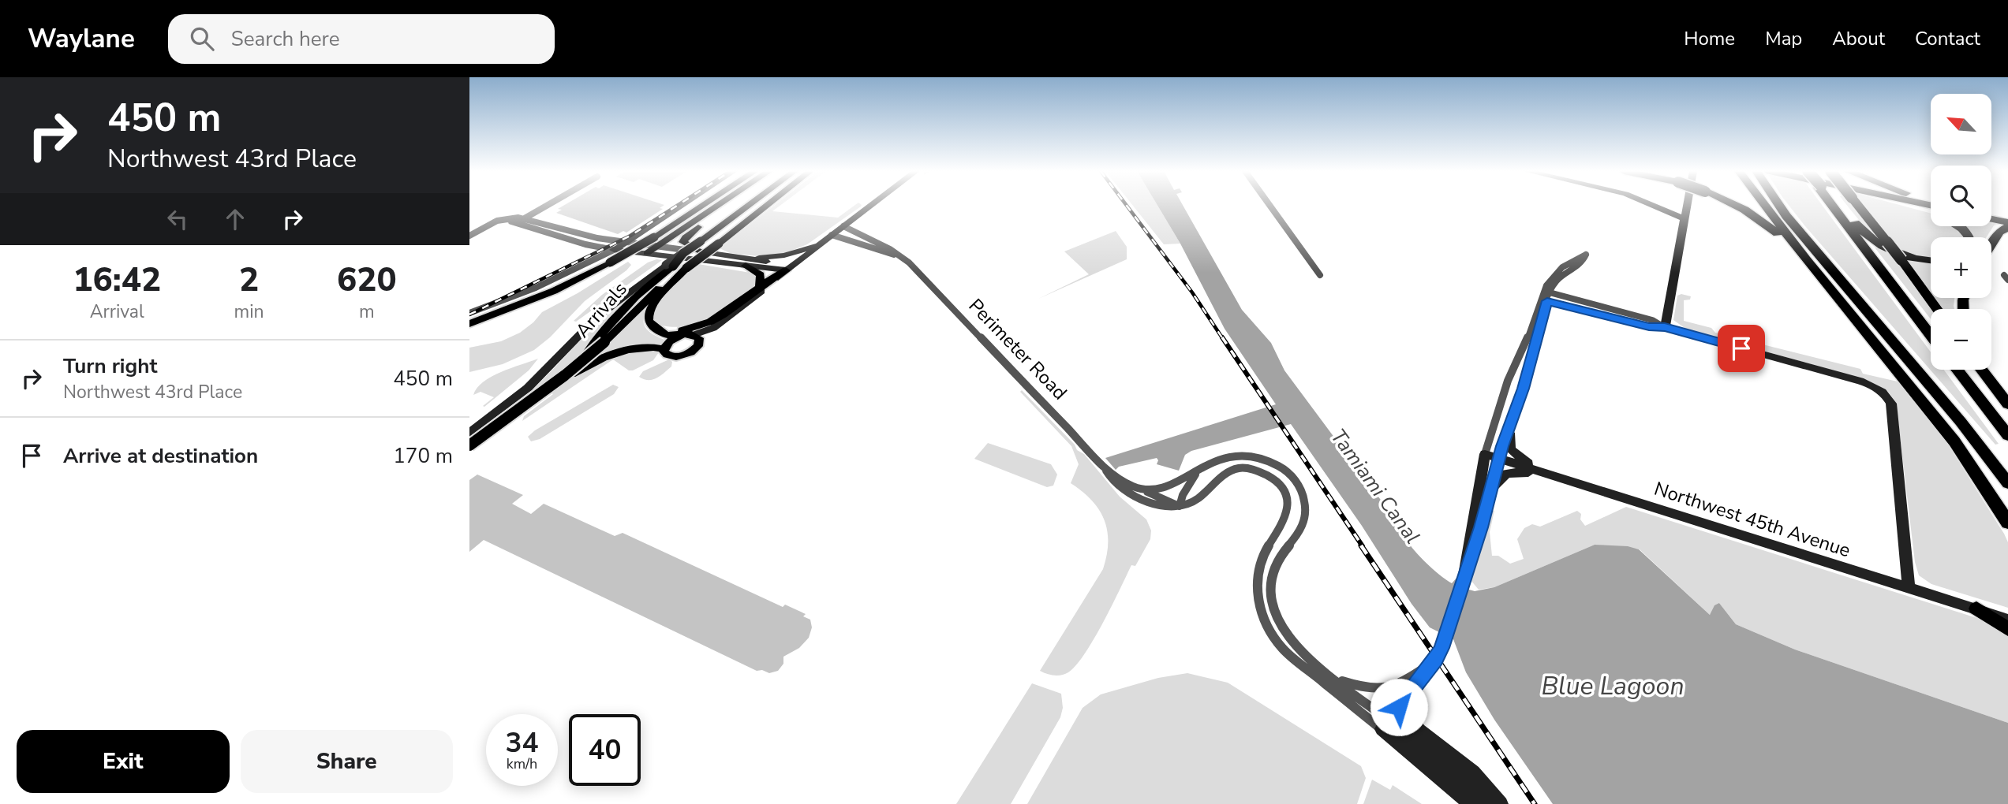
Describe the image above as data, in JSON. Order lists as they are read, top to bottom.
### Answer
{
  "streets": {
    "main road": ["Arrivals"],
    "street": ["Perimeter Road", "Northwest 45th Avenue"]
  },
  "water": ["Tamiami Canal", "Blue Lagoon"],
  "north": "top left",
  "page": {
    "header": "Waylane",
    "search": "Search here",
    "nav": [
      "Home",
      "Map",
      "About",
      "Contact"
    ],
    "turn": ["450 m", "Northwest 43rd Place"],
    "map_buttons": ["+", "−"],
    "eta": [
      "16:42",
      "Arrival",
      "2",
      "min",
      "620",
      "m"
    ],
    "list": [
      {
        "name": "Turn right",
        "note": "Northwest 43rd Place",
        "value": "450 m"
      },
      {
        "name": "Arrive at destination",
        "value": "170 m"
      }
    ],
    "speed": "34 km/h",
    "limit": "40",
    "buttons": ["Exit", "Share"]
  }
}
